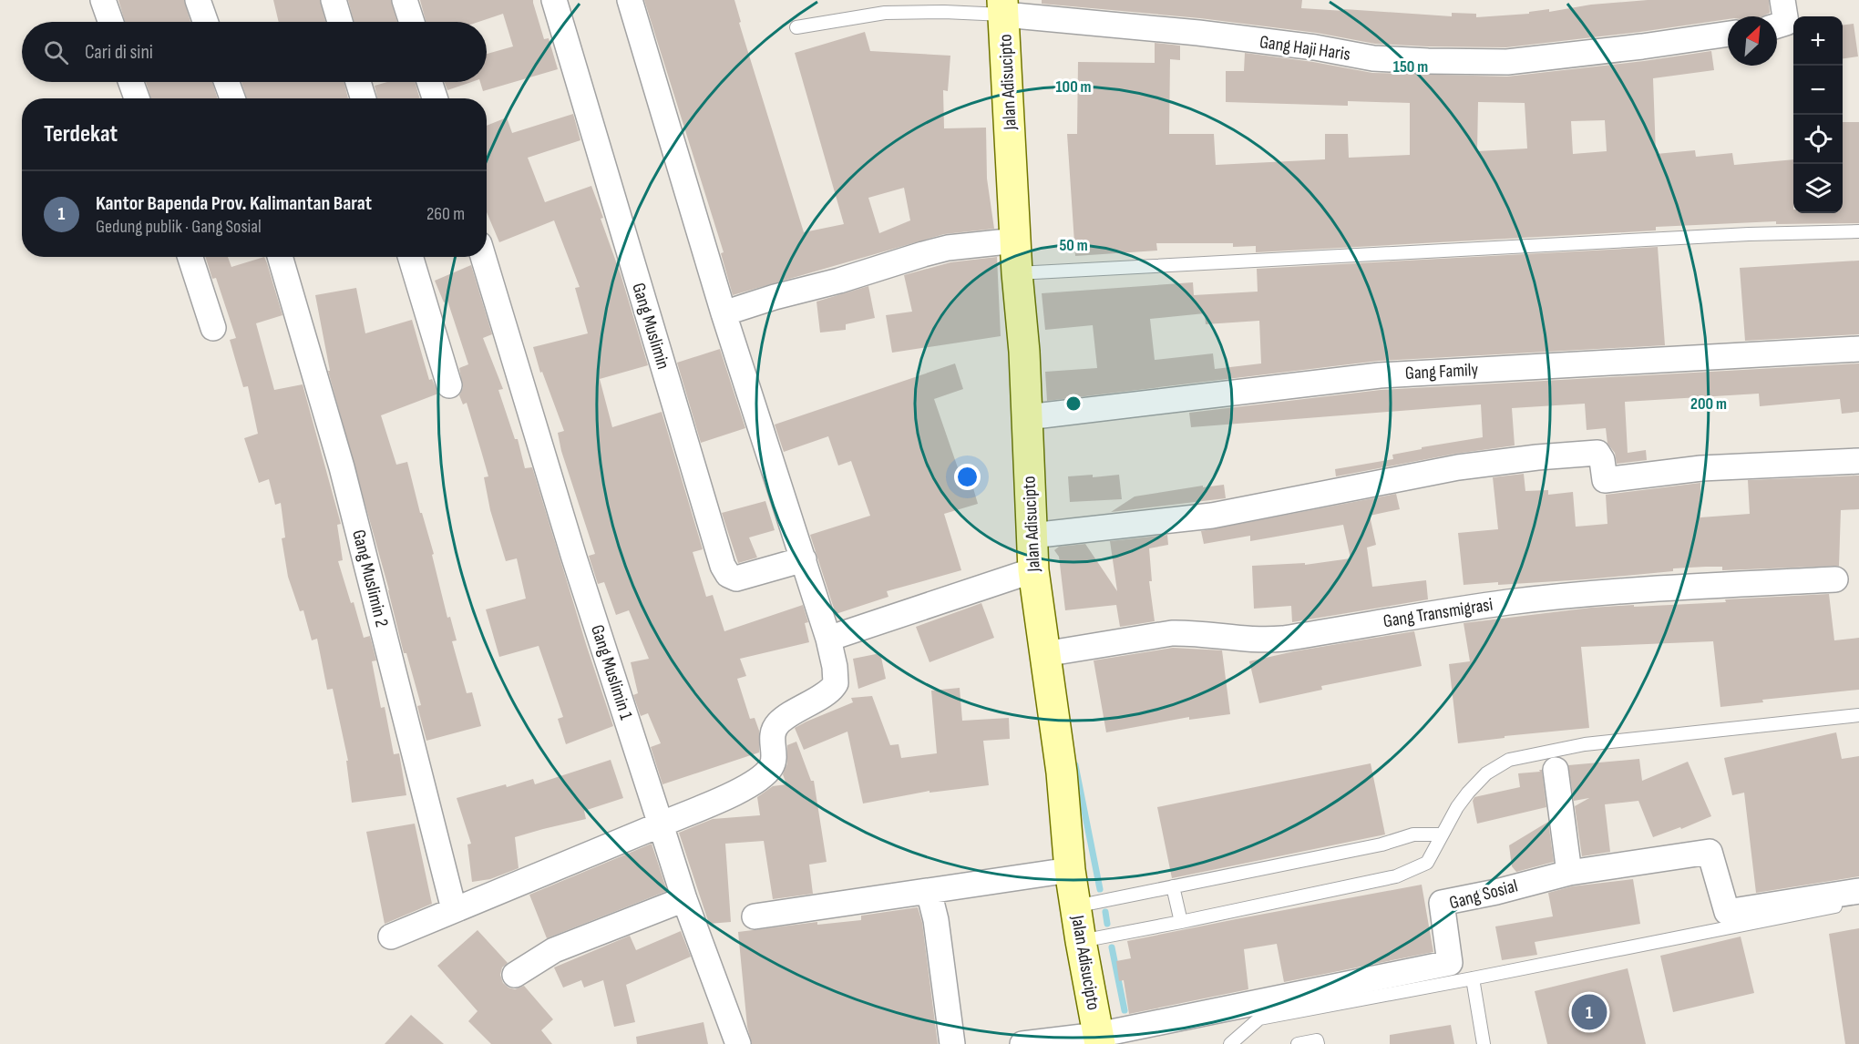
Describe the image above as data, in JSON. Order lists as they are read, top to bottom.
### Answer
{
  "streets": {
    "main road": ["Jalan Adisucipto"],
    "street": [
      "Gang Haji Haris",
      "Gang Muslimin",
      "Gang Family",
      "Gang Muslimin 2",
      "Gang Transmigrasi",
      "Gang Muslimin 1",
      "Gang Sosial"
    ]
  },
  "crossings": [
    ["Gang Haji Haris", "Jalan Adisucipto"],
    ["Jalan Adisucipto", "Gang Family"],
    ["Jalan Adisucipto", "Gang Transmigrasi"],
    ["Jalan Adisucipto", "Gang Sosial"]
  ],
  "north": "top right",
  "page": {
    "map_buttons": ["+", "−"],
    "search": "Cari di sini",
    "heading": "Terdekat",
    "list": [
      {
        "mark": "1",
        "name": "Kantor Bapenda Prov. Kalimantan Barat",
        "note": "Gedung publik · Gang Sosial",
        "value": "260 m"
      }
    ],
    "pins": "1"
  },
  "rings": [
    "150 m",
    "100 m",
    "50 m",
    "200 m"
  ]
}
